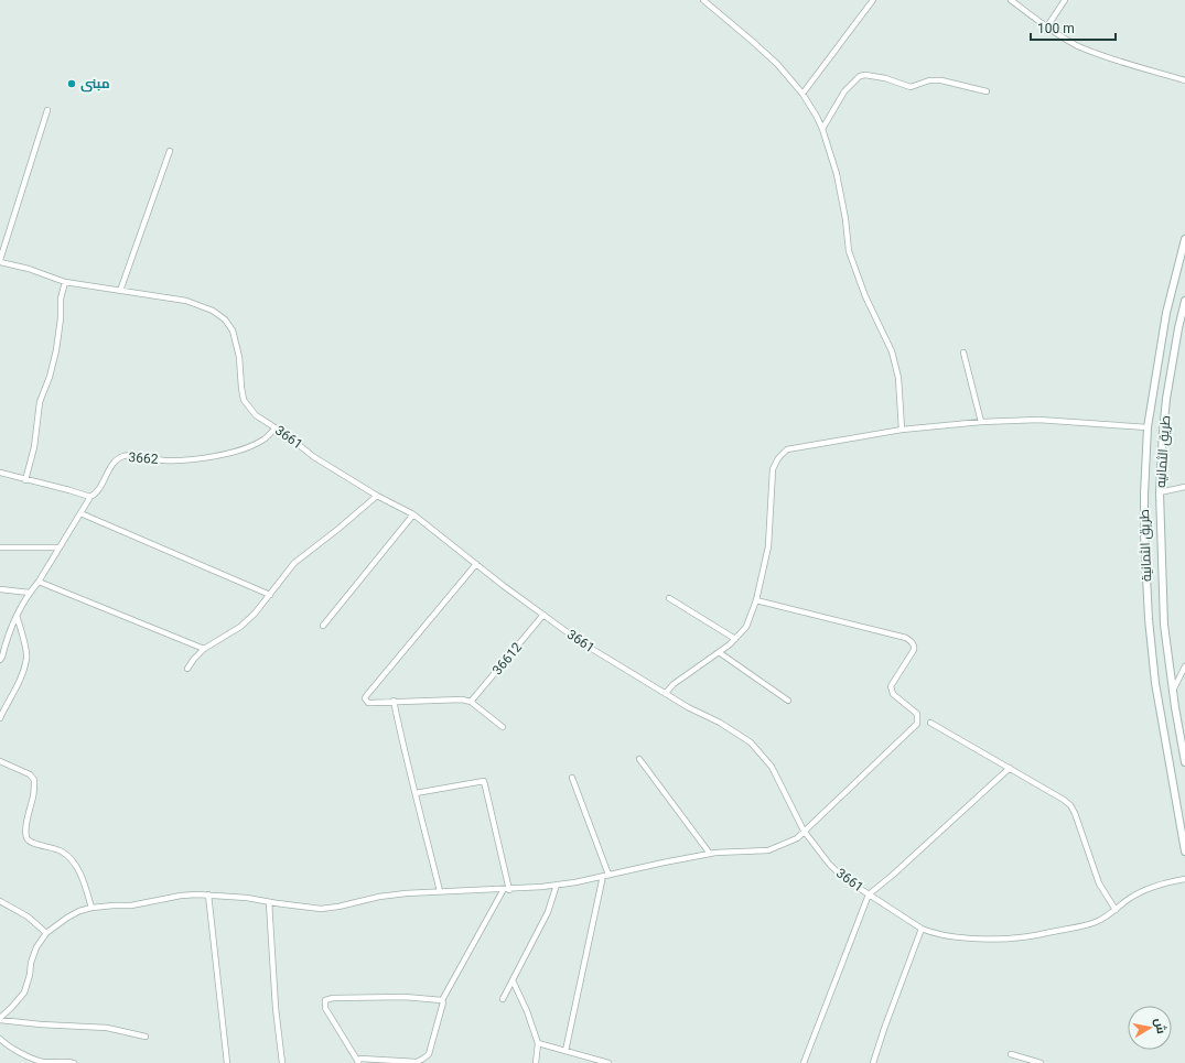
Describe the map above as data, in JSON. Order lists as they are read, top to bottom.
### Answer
{
  "streets": {
    "street": [
      "3661",
      "طريق الثمانيه",
      "3662",
      "طريق الثمانية",
      "36612"
    ]
  },
  "crossings": [
    ["3661", "3662"],
    ["3661", "36612"]
  ],
  "places": ["مبنى"],
  "scale_bar": "100 m",
  "north": "right"
}
